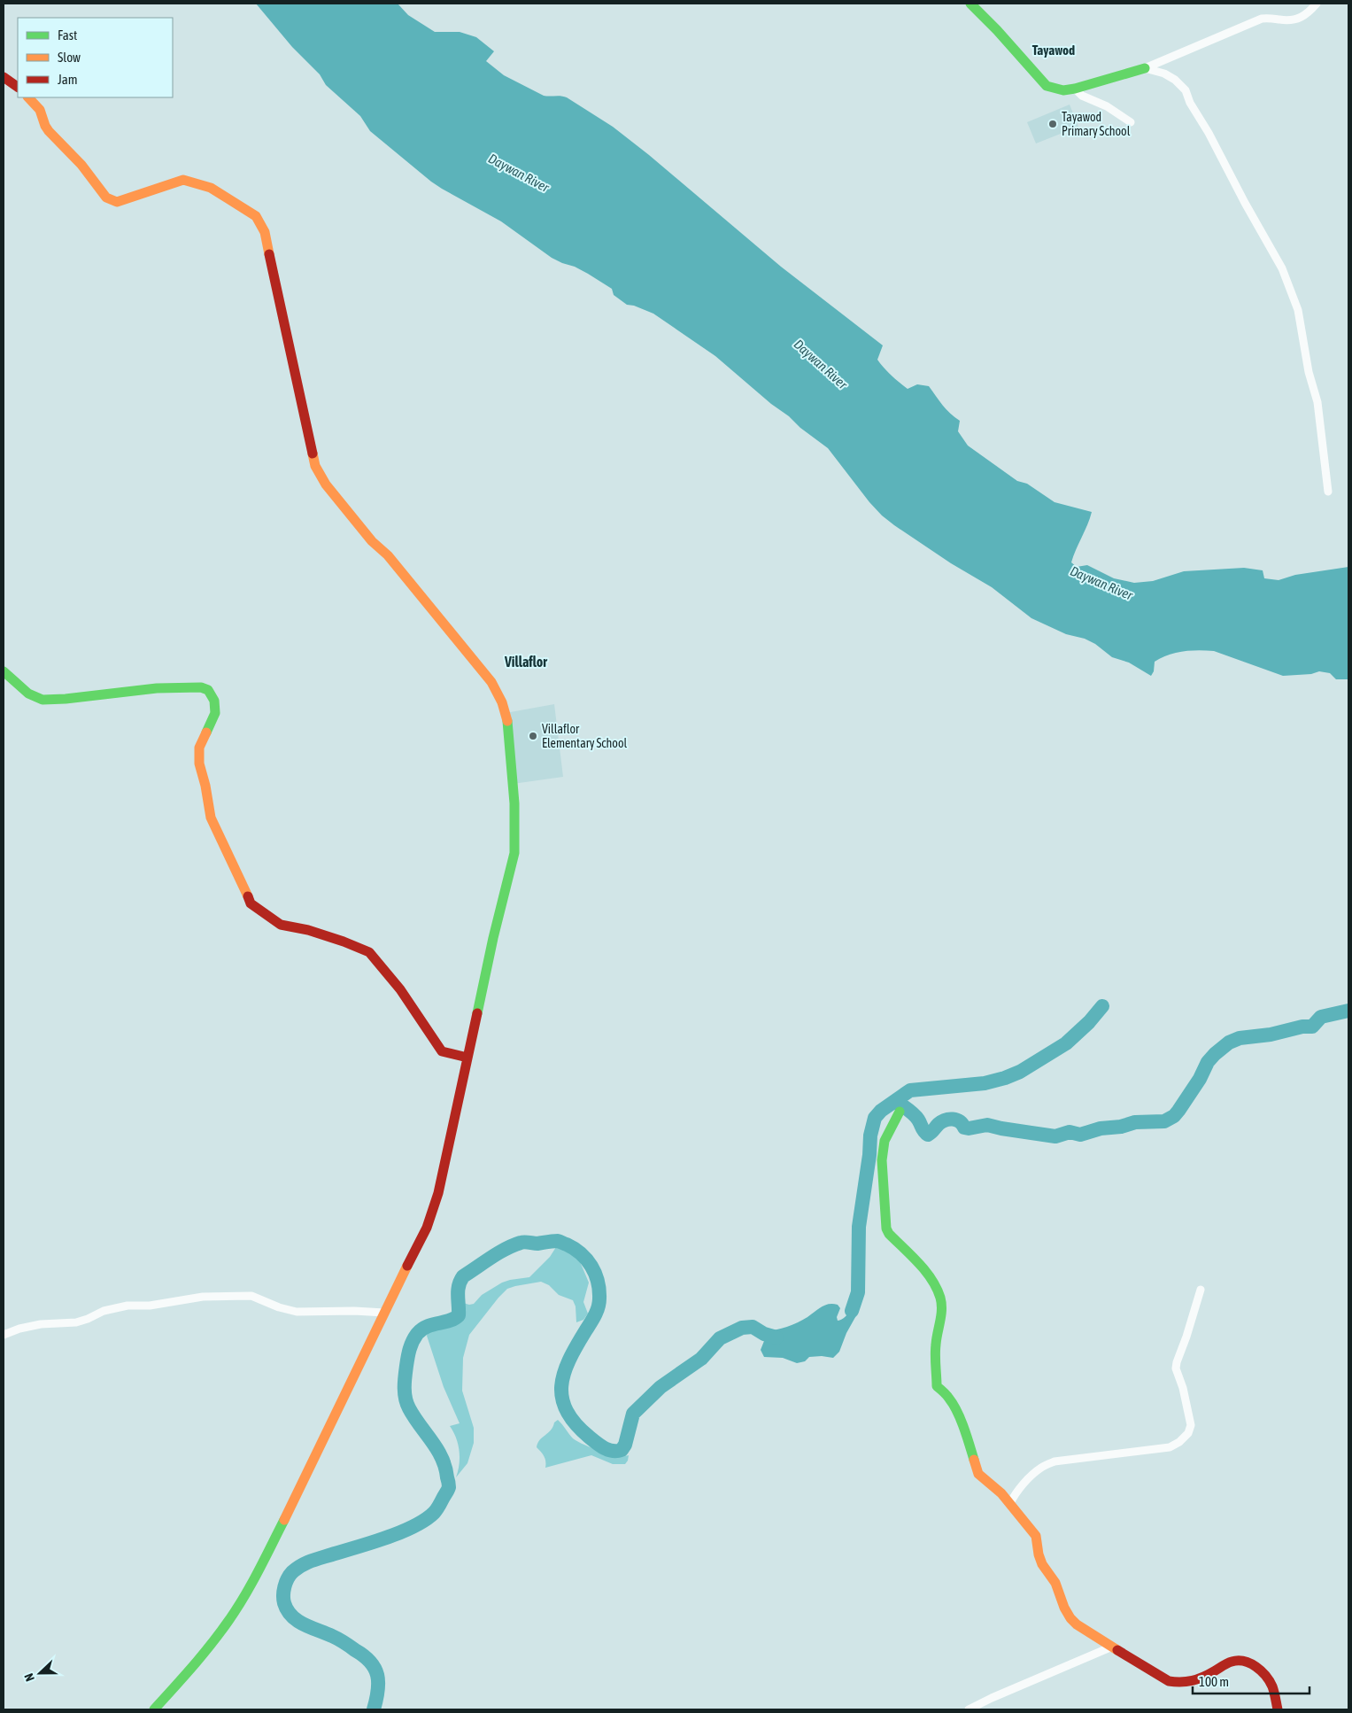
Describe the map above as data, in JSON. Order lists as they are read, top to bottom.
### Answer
{
  "districts": ["Tayawod", "Villaflor"],
  "water": ["Daywan River"],
  "places": ["Tayawod Primary School", "Villaflor Elementary School"],
  "legend": ["Fast", "Slow", "Jam"],
  "scale_bar": "100 m",
  "north": "left"
}
